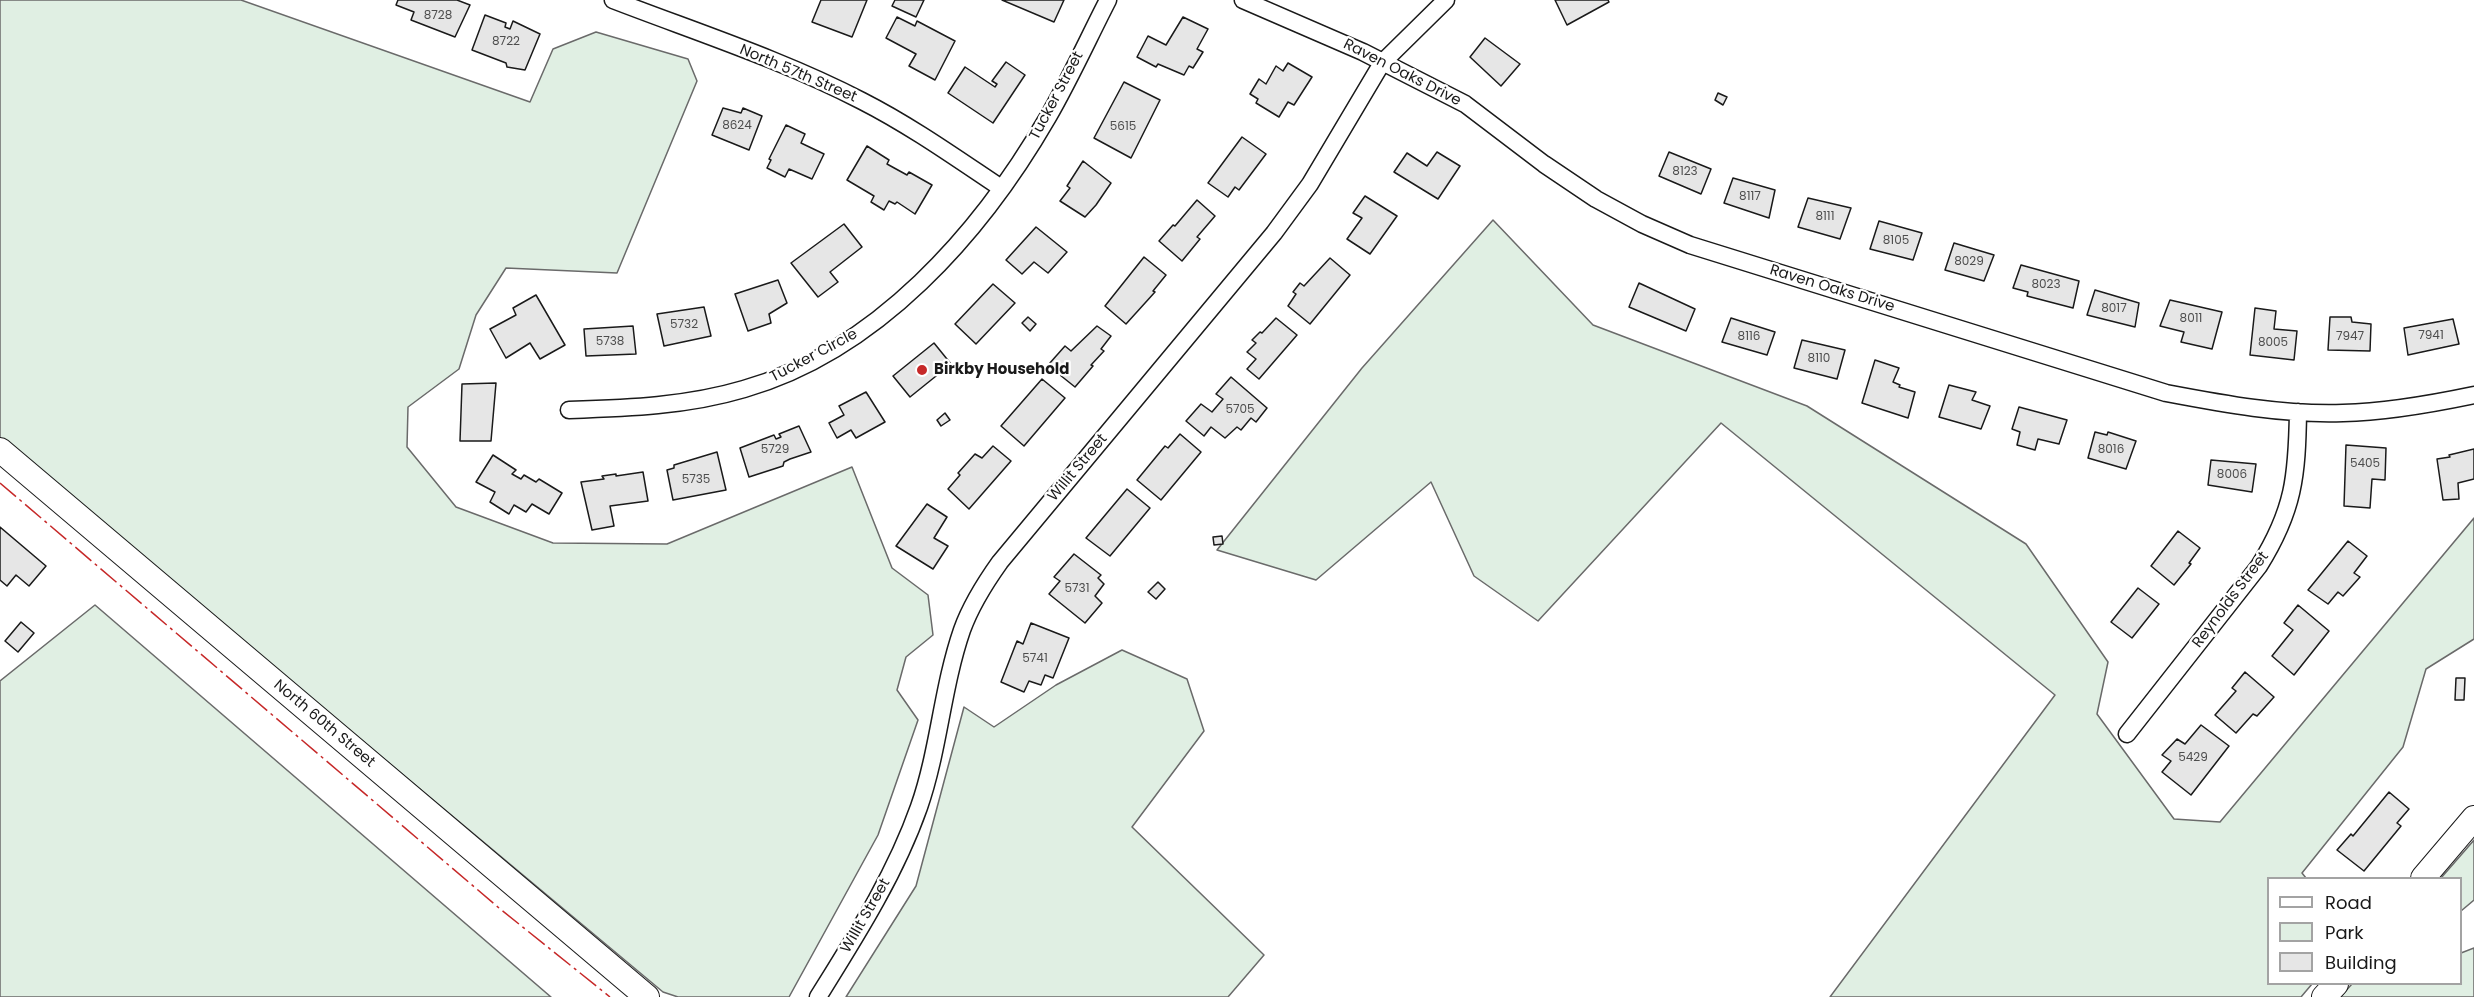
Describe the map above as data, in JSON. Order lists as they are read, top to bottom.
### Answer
{
  "streets": {
    "main road": ["North 60th Street"],
    "street": [
      "Raven Oaks Drive",
      "North 57th Street",
      "Tucker Street",
      "Tucker Circle",
      "Willit Street",
      "Reynolds Street"
    ]
  },
  "crossings": [
    ["Raven Oaks Drive", "Willit Street"],
    ["Raven Oaks Drive", "Reynolds Street"],
    ["North 57th Street", "Tucker Street"],
    ["North 57th Street", "Tucker Circle"],
    ["Tucker Street", "Tucker Circle"]
  ],
  "places": ["Birkby Household"],
  "house_numbers": [
    "8728",
    "8722",
    "8624",
    "5615",
    "8123",
    "8117",
    "8111",
    "8105",
    "8029",
    "8023",
    "8017",
    "8011",
    "5732",
    "7941",
    "8116",
    "7947",
    "5738",
    "8005",
    "8110",
    "5705",
    "5729",
    "8016",
    "5405",
    "8006",
    "5735",
    "5731",
    "5741",
    "5429"
  ],
  "legend": ["Road", "Park", "Building"]
}
